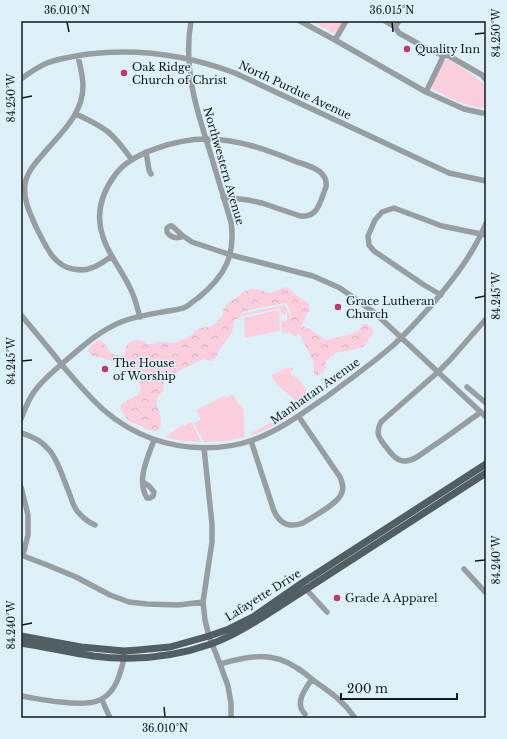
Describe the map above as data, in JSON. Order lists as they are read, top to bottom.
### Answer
{
  "streets": {
    "main road": ["Lafayette Drive"],
    "street": ["North Purdue Avenue", "Northwestern Avenue", "Manhattan Avenue"]
  },
  "crossings": [
    ["North Purdue Avenue", "Northwestern Avenue"],
    ["Northwestern Avenue", "Manhattan Avenue"]
  ],
  "places": [
    "Quality Inn",
    "Oak Ridge Church of Christ",
    "Grace Lutheran Church",
    "The House of Worship",
    "Grade A Apparel"
  ],
  "scale_bar": "200 m",
  "coordinates": [
    "36.010°N",
    "36.015°N",
    "84.250°W",
    "84.245°W",
    "84.240°W"
  ]
}
